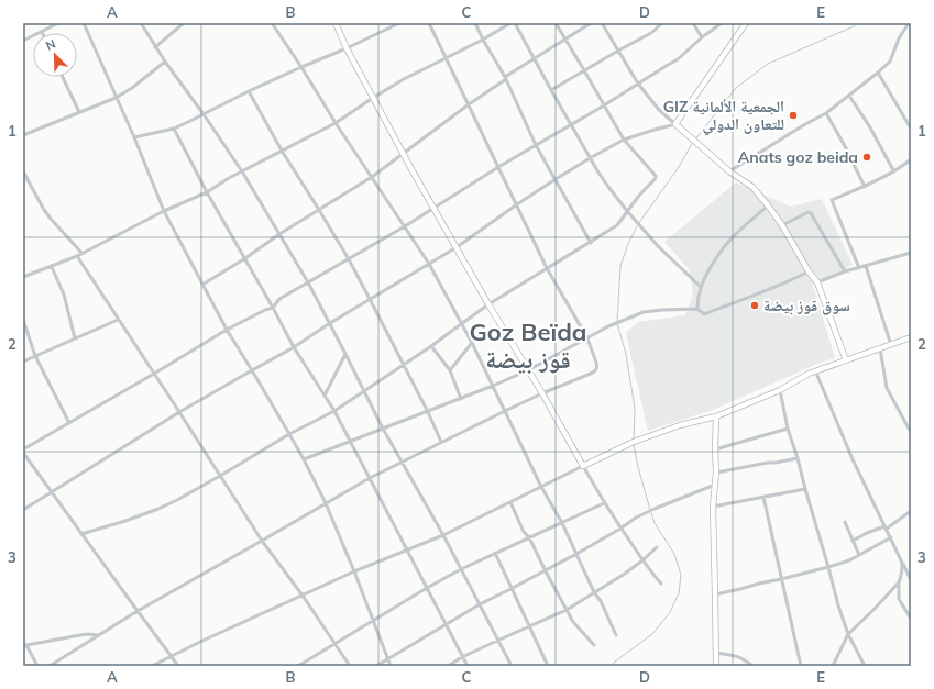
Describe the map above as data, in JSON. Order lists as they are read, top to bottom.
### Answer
{
  "districts": ["Goz Beïda قوز بيضة"],
  "places": ["GIZ الجمعية الألمانية للتعاون الدولي", "Anats goz beida", "سوق قوز بيضة"],
  "north": "top left",
  "grid": {
    "columns": [
      "A",
      "B",
      "C",
      "D",
      "E"
    ],
    "rows": ["1", "2", "3"]
  }
}
